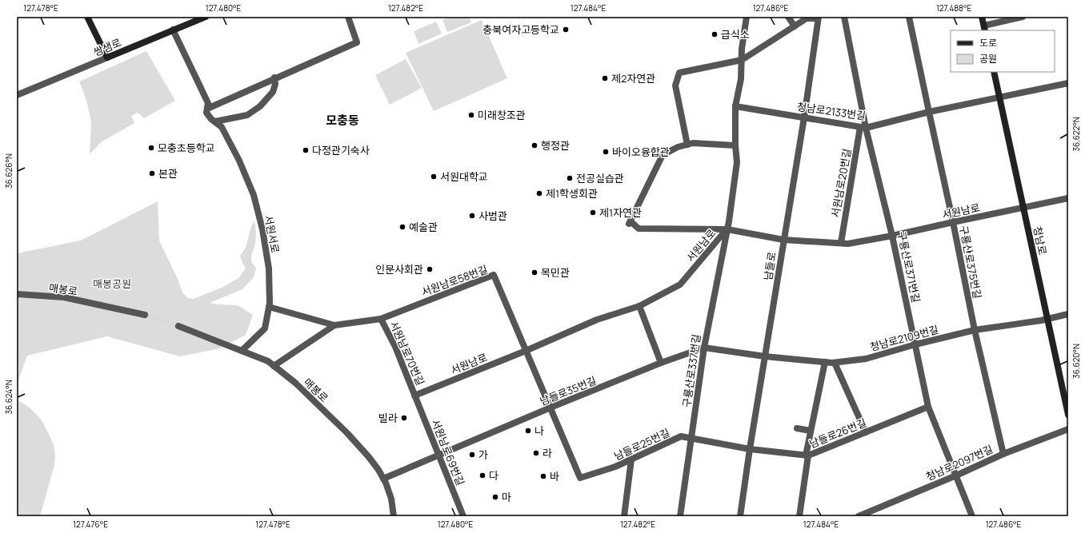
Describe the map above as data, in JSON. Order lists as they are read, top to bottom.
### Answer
{
  "streets": {
    "main road": ["쌍샘로", "청남로"],
    "street": [
      "청남로2133번길",
      "서원남로20번길",
      "서원남로",
      "서원서로",
      "구룡산로375번길",
      "남들로",
      "구룡산로371번길",
      "서원남로58번길",
      "매봉로",
      "청남로2109번길",
      "서원남로70번길",
      "구룡산로337번길",
      "남들로35번길",
      "남들로26번길",
      "남들로25번길",
      "서원남로69번길",
      "청남로2097번길"
    ]
  },
  "crossings": [
    ["쌍샘로", "서원서로"],
    ["청남로2133번길", "서원남로20번길"],
    ["청남로2133번길", "청남로"],
    ["청남로2133번길", "구룡산로375번길"],
    ["청남로2133번길", "남들로"],
    ["청남로2133번길", "구룡산로371번길"],
    ["청남로2133번길", "구룡산로337번길"],
    ["서원남로20번길", "서원남로"],
    ["서원남로20번길", "구룡산로371번길"],
    ["서원남로", "청남로"],
    ["서원남로", "구룡산로375번길"],
    ["서원남로", "남들로"],
    ["서원남로", "구룡산로371번길"],
    ["서원남로", "서원남로58번길"],
    ["서원남로", "서원남로70번길"],
    ["서원남로", "구룡산로337번길"],
    ["서원남로", "서원남로69번길"],
    ["서원서로", "매봉로"],
    ["청남로", "청남로2109번길"],
    ["구룡산로375번길", "청남로2109번길"],
    ["구룡산로375번길", "청남로2097번길"],
    ["남들로", "청남로2109번길"],
    ["남들로", "구룡산로337번길"],
    ["남들로", "남들로35번길"],
    ["남들로", "남들로26번길"],
    ["남들로", "남들로25번길"],
    ["구룡산로371번길", "청남로2109번길"],
    ["구룡산로371번길", "남들로26번길"],
    ["구룡산로371번길", "청남로2097번길"],
    ["서원남로58번길", "서원남로70번길"],
    ["매봉로", "남들로35번길"],
    ["청남로2109번길", "남들로35번길"],
    ["서원남로70번길", "서원남로69번길"],
    ["구룡산로337번길", "남들로35번길"],
    ["구룡산로337번길", "남들로25번길"],
    ["남들로35번길", "남들로25번길"],
    ["남들로35번길", "서원남로69번길"],
    ["남들로26번길", "남들로25번길"]
  ],
  "districts": ["모충동"],
  "parks": ["매봉공원"],
  "places": [
    "충북여자고등학교",
    "급식소",
    "제2자연관",
    "미래창조관",
    "행정관",
    "모충초등학교",
    "다정관기숙사",
    "바이오융합관",
    "본관",
    "서원대학교",
    "전공실습관",
    "제1학생회관",
    "제1자연관",
    "사범관",
    "예술관",
    "인문사회관",
    "목민관",
    "빌라",
    "나",
    "라",
    "가",
    "다",
    "바",
    "마"
  ],
  "legend": ["도로", "공원"],
  "coordinates": [
    "127.478°E",
    "127.480°E",
    "127.482°E",
    "127.484°E",
    "127.486°E",
    "127.488°E",
    "36.622°N",
    "36.626°N",
    "36.620°N",
    "36.624°N",
    "127.476°E"
  ]
}
